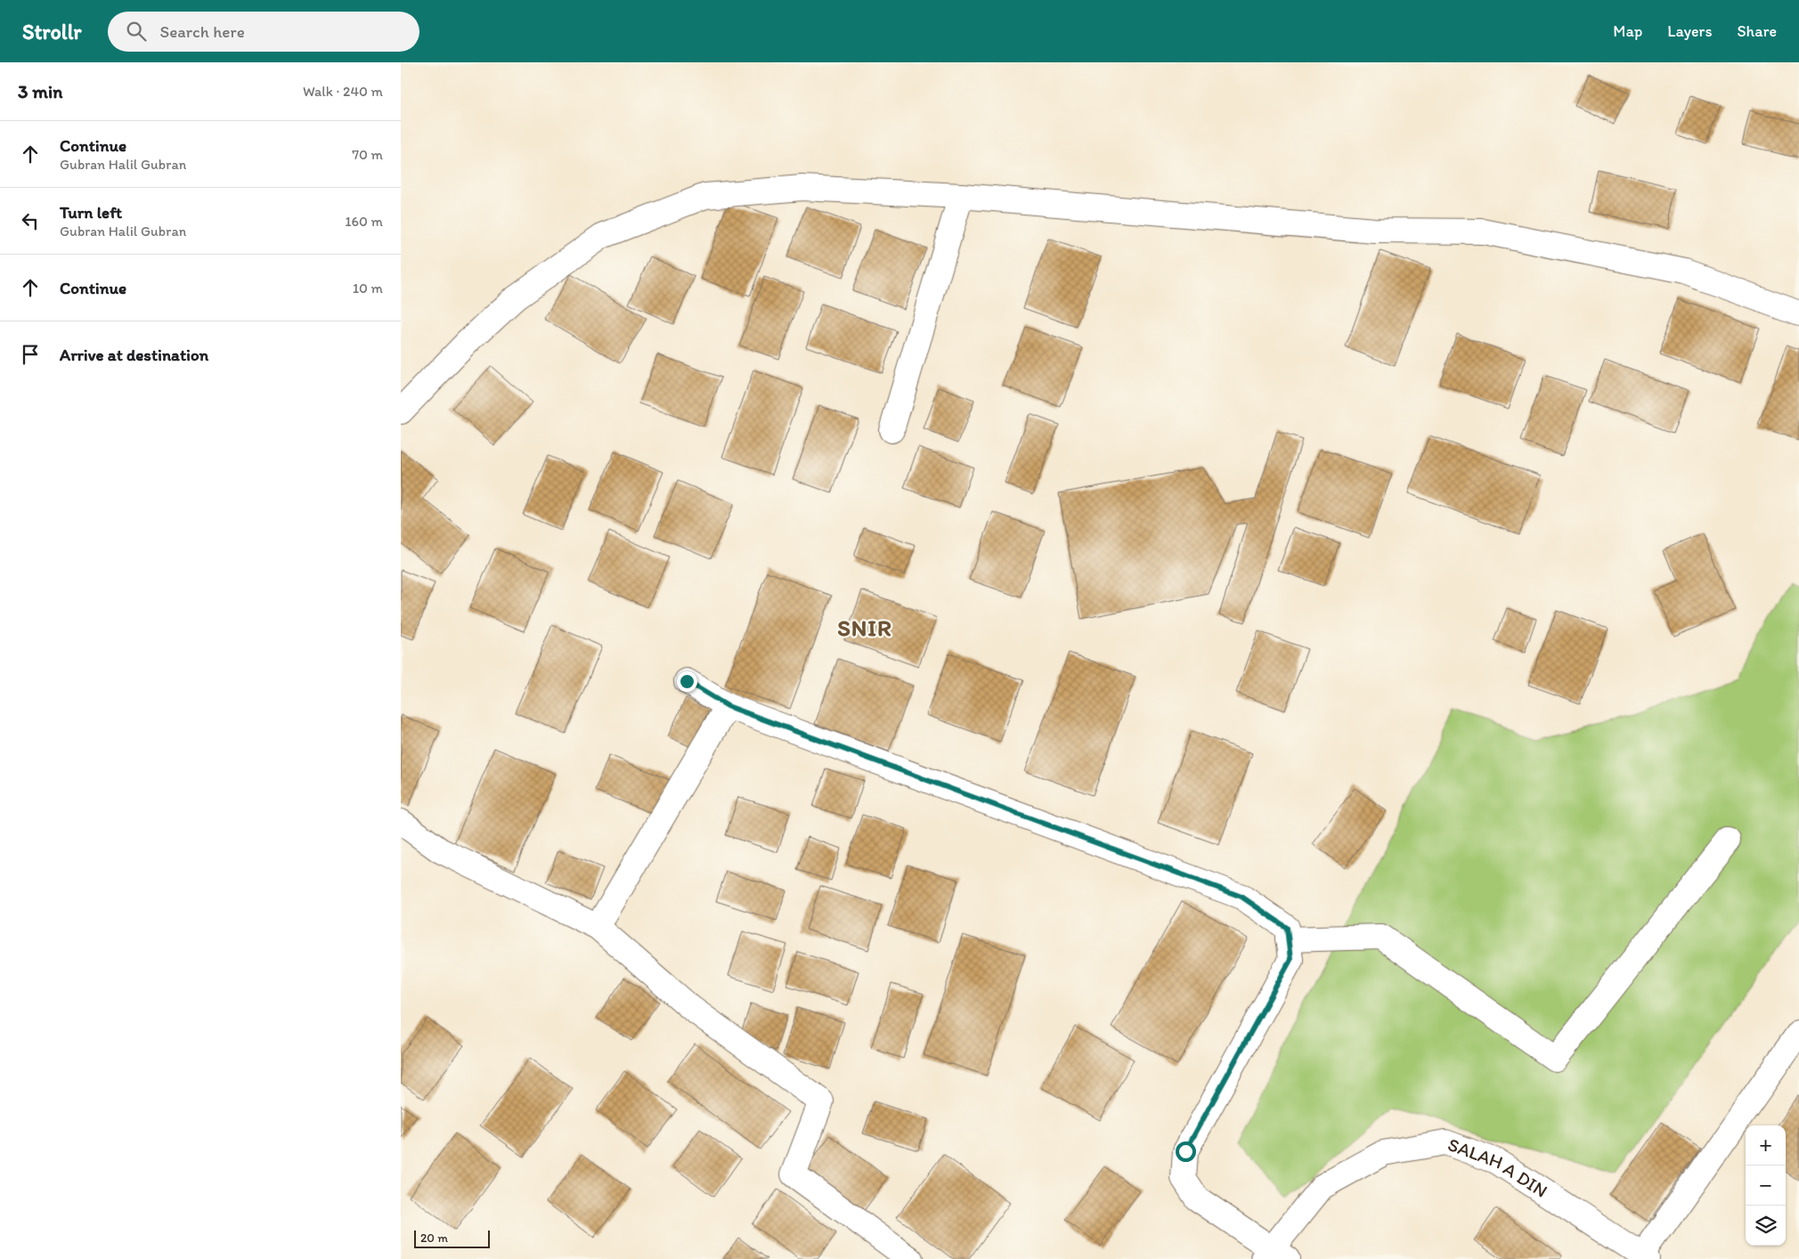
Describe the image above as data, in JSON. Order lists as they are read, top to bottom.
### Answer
{
  "streets": {
    "street": ["SALAH A DIN"]
  },
  "districts": ["SNIR"],
  "scale_bar": "20 m",
  "page": {
    "header": "Strollr",
    "search": "Search here",
    "nav": ["Map", "Layers", "Share"],
    "heading": ["3 min", "Walk · 240 m"],
    "list": [
      ["Continue", "Gubran Halil Gubran", "70 m"],
      ["Turn left", "Gubran Halil Gubran", "160 m"],
      ["Continue", "10 m"],
      "Arrive at destination"
    ],
    "map_buttons": ["+", "−"],
    "scale": "20 m"
  }
}
